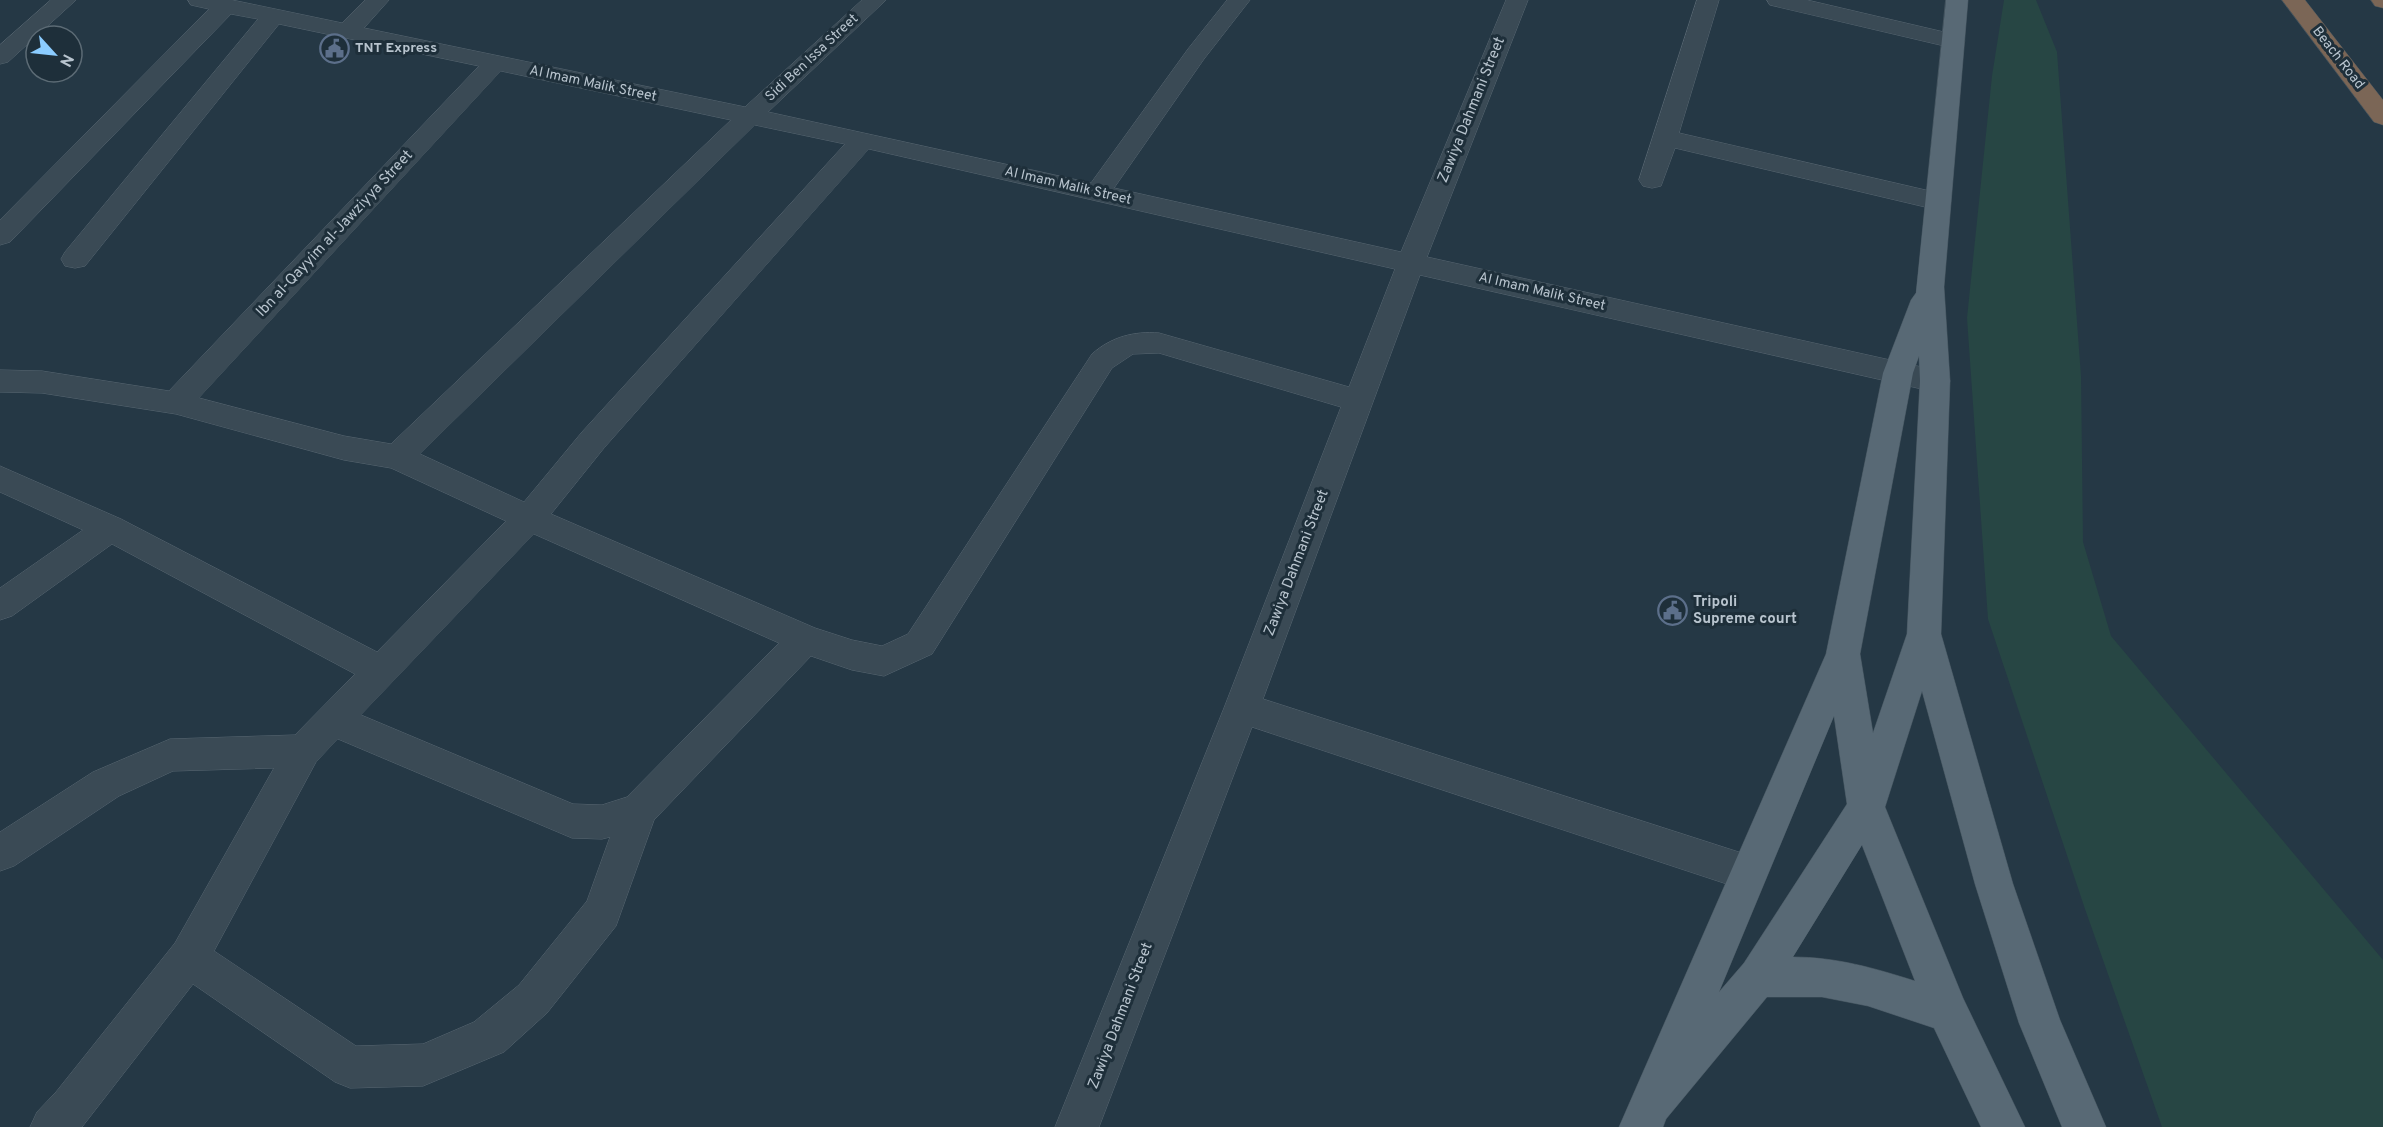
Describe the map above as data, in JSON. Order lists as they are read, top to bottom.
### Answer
{
  "streets": {
    "highway": ["Beach Road"],
    "street": [
      "Sidi Ben Issa Street",
      "Al Imam Malik Street",
      "Zawiya Dahmani Street",
      "Ibn al-Qayyim al-Jawziyya Street"
    ]
  },
  "crossings": [
    ["Sidi Ben Issa Street", "Al Imam Malik Street"],
    ["Al Imam Malik Street", "Zawiya Dahmani Street"],
    ["Al Imam Malik Street", "Ibn al-Qayyim al-Jawziyya Street"]
  ],
  "places": {
    "public building": ["TNT Express", "Tripoli Supreme court"]
  },
  "north": "bottom right"
}
